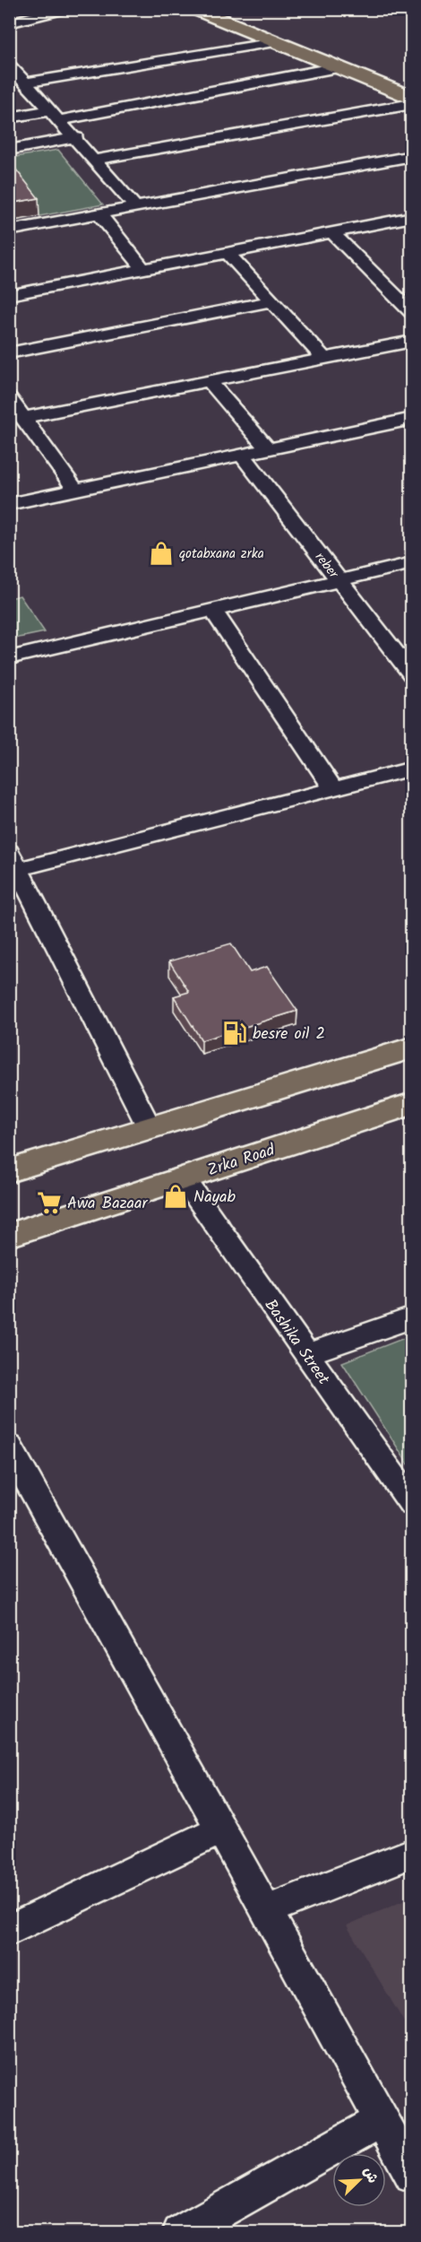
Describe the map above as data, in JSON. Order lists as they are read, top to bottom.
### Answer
{
  "streets": {
    "main road": ["Zrka Road"],
    "street": ["reber", "Bashika Street"]
  },
  "crossings": [
    ["Zrka Road", "Bashika Street"]
  ],
  "places": {
    "shop": ["qotabxana zrka", "Nayab"],
    "fuel station": ["besre oil 2"],
    "supermarket": ["Awa Bazaar"]
  },
  "north": "top right"
}
